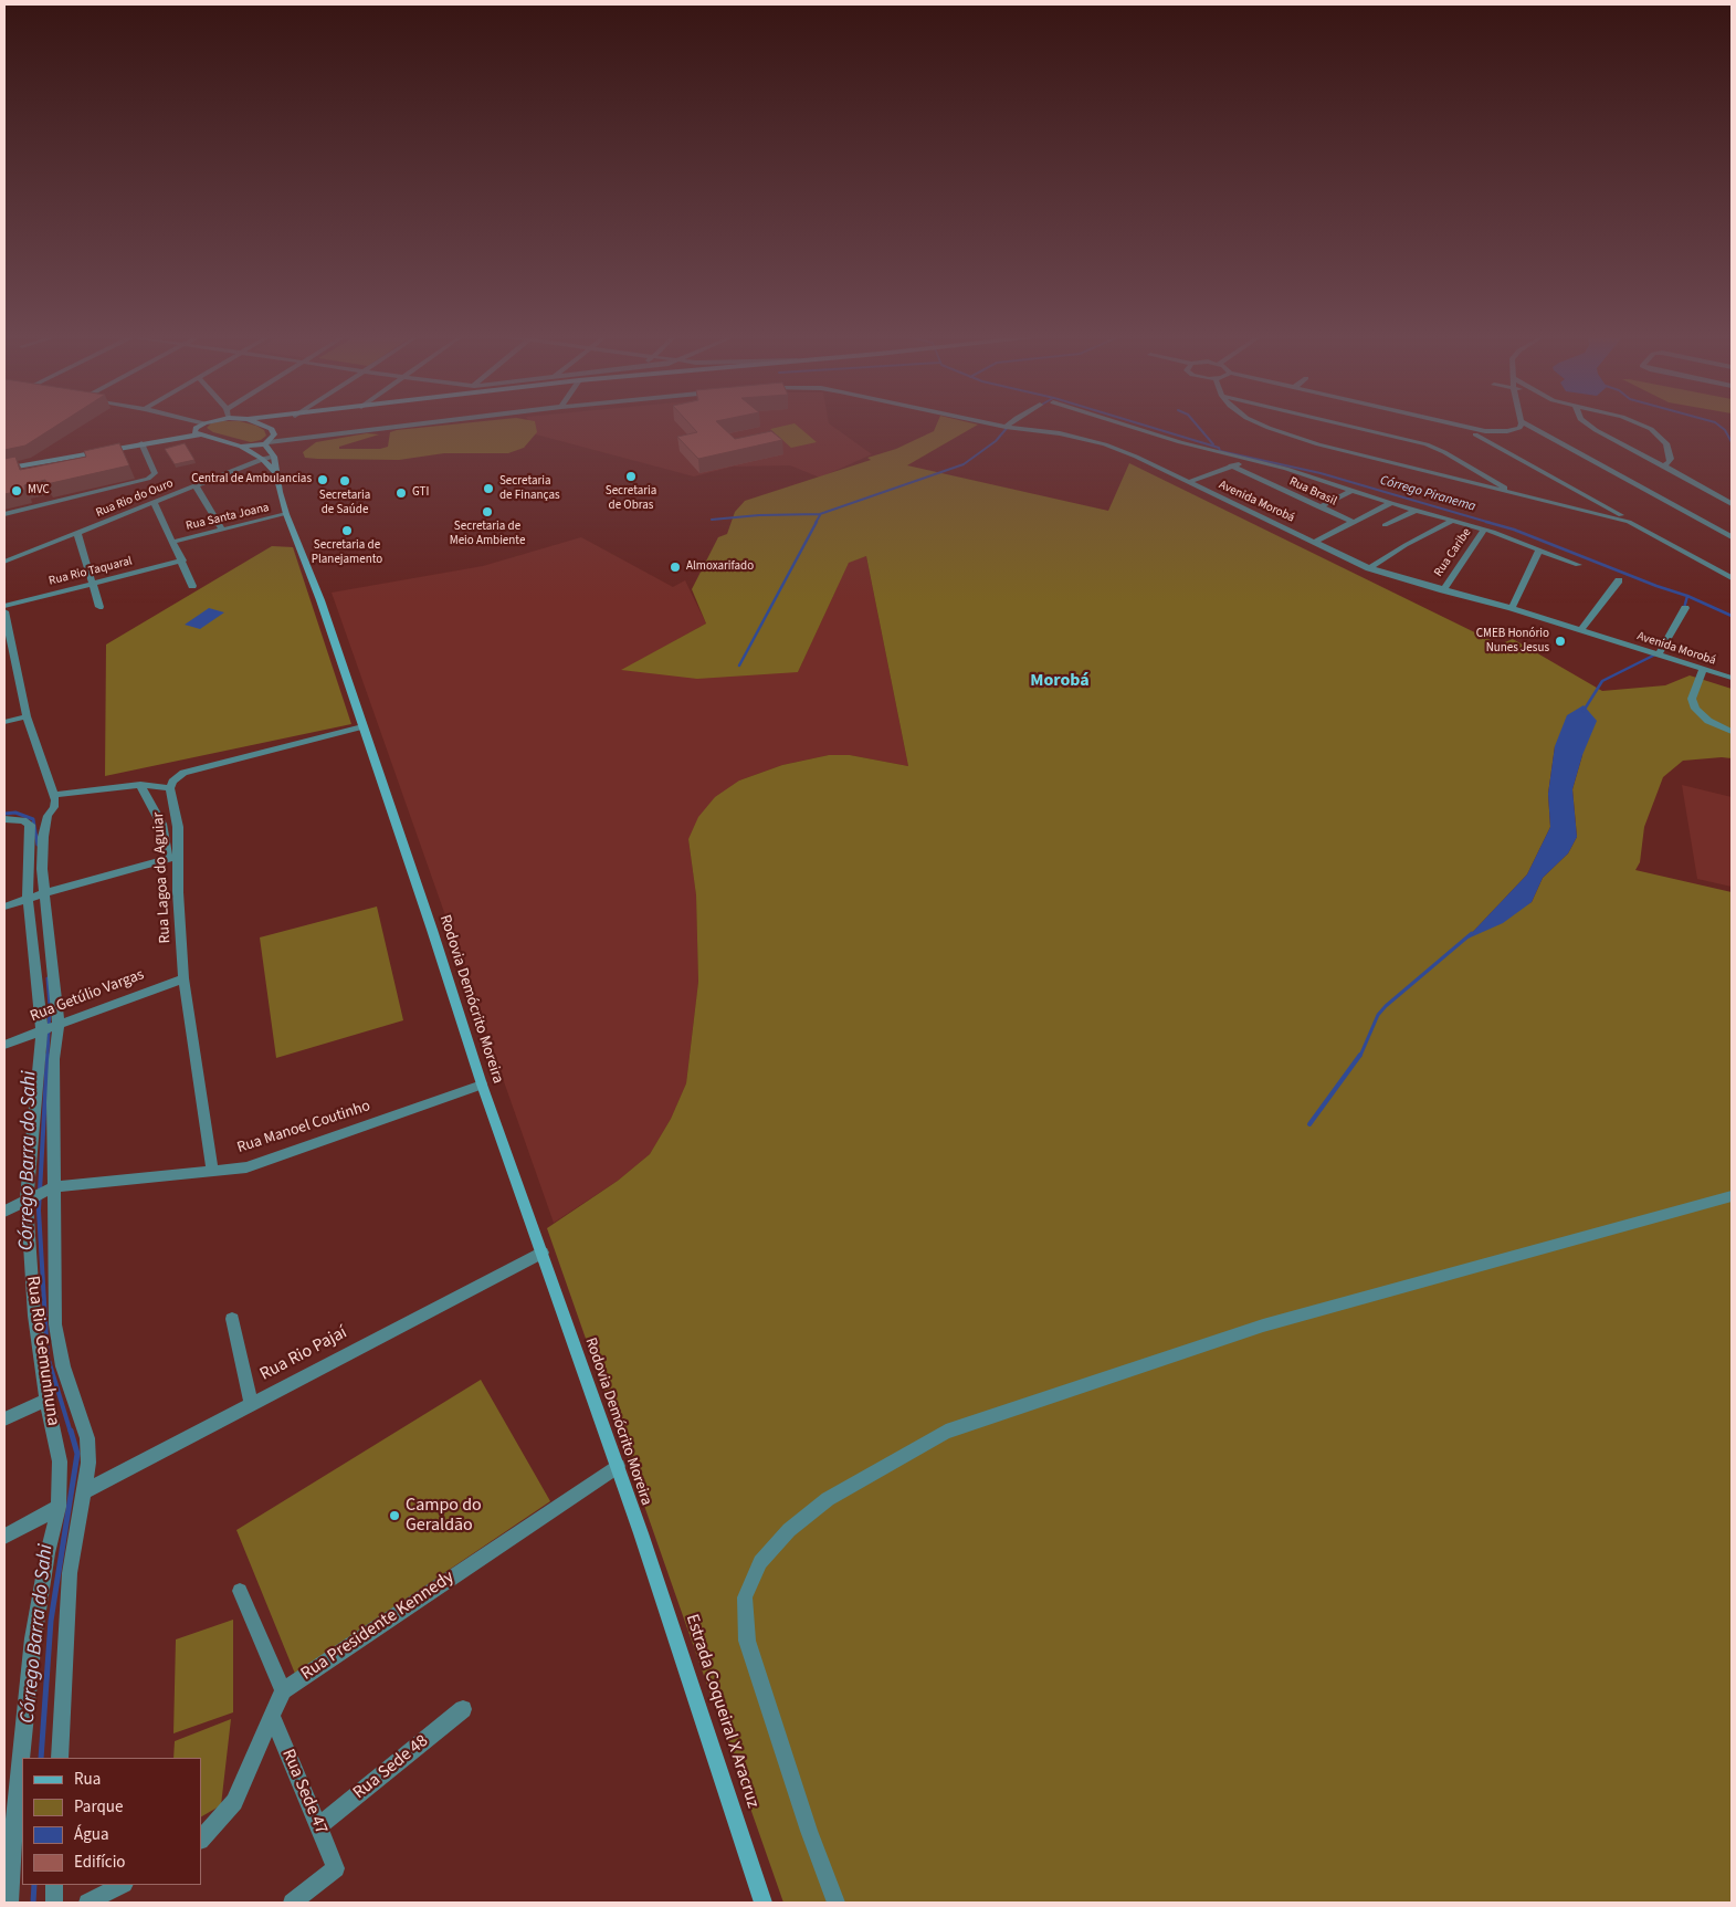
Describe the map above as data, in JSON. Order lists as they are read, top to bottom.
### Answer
{
  "streets": {
    "street": [
      "Rua Brasil",
      "Rua Rio do Ouro",
      "Avenida Morobá",
      "Rua Santa Joana",
      "Rua Caribe",
      "Rua Rio Taquaral",
      "Rua Lagoa do Aguiar",
      "Rua Getúlio Vargas",
      "Rodovia Demócrito Moreira",
      "Rua Manoel Coutinho",
      "Rua Rio Gemunhuna",
      "Rua Rio Pajaí",
      "Rua Presidente Kennedy",
      "Estrada Coqueiral X Aracruz",
      "Rua Sede 48",
      "Rua Sede 47"
    ]
  },
  "crossings": [
    ["Rua Rio do Ouro", "Rodovia Demócrito Moreira"],
    ["Avenida Morobá", "Rua Caribe"],
    ["Rua Santa Joana", "Rodovia Demócrito Moreira"],
    ["Rua Lagoa do Aguiar", "Rua Getúlio Vargas"],
    ["Rua Lagoa do Aguiar", "Rua Manoel Coutinho"],
    ["Rua Getúlio Vargas", "Rua Rio Gemunhuna"],
    ["Rodovia Demócrito Moreira", "Rua Manoel Coutinho"],
    ["Rodovia Demócrito Moreira", "Rua Rio Pajaí"],
    ["Rodovia Demócrito Moreira", "Rua Presidente Kennedy"],
    ["Rodovia Demócrito Moreira", "Estrada Coqueiral X Aracruz"],
    ["Rua Manoel Coutinho", "Rua Rio Gemunhuna"],
    ["Rua Rio Gemunhuna", "Rua Rio Pajaí"],
    ["Rua Sede 48", "Rua Sede 47"]
  ],
  "districts": ["Morobá"],
  "water": ["Córrego Piranema", "Córrego Barra do Sahi"],
  "places": [
    "Secretaria de Obras",
    "Central de Ambulancias",
    "Secretaria de Saúde",
    "Secretaria de Finanças",
    "MVC",
    "GTI",
    "Secretaria de Meio Ambiente",
    "Secretaria de Planejamento",
    "Almoxarifado",
    "CMEB Honório Nunes Jesus",
    "Campo do Geraldão"
  ],
  "legend": [
    "Rua",
    "Parque",
    "Água",
    "Edifício"
  ]
}
